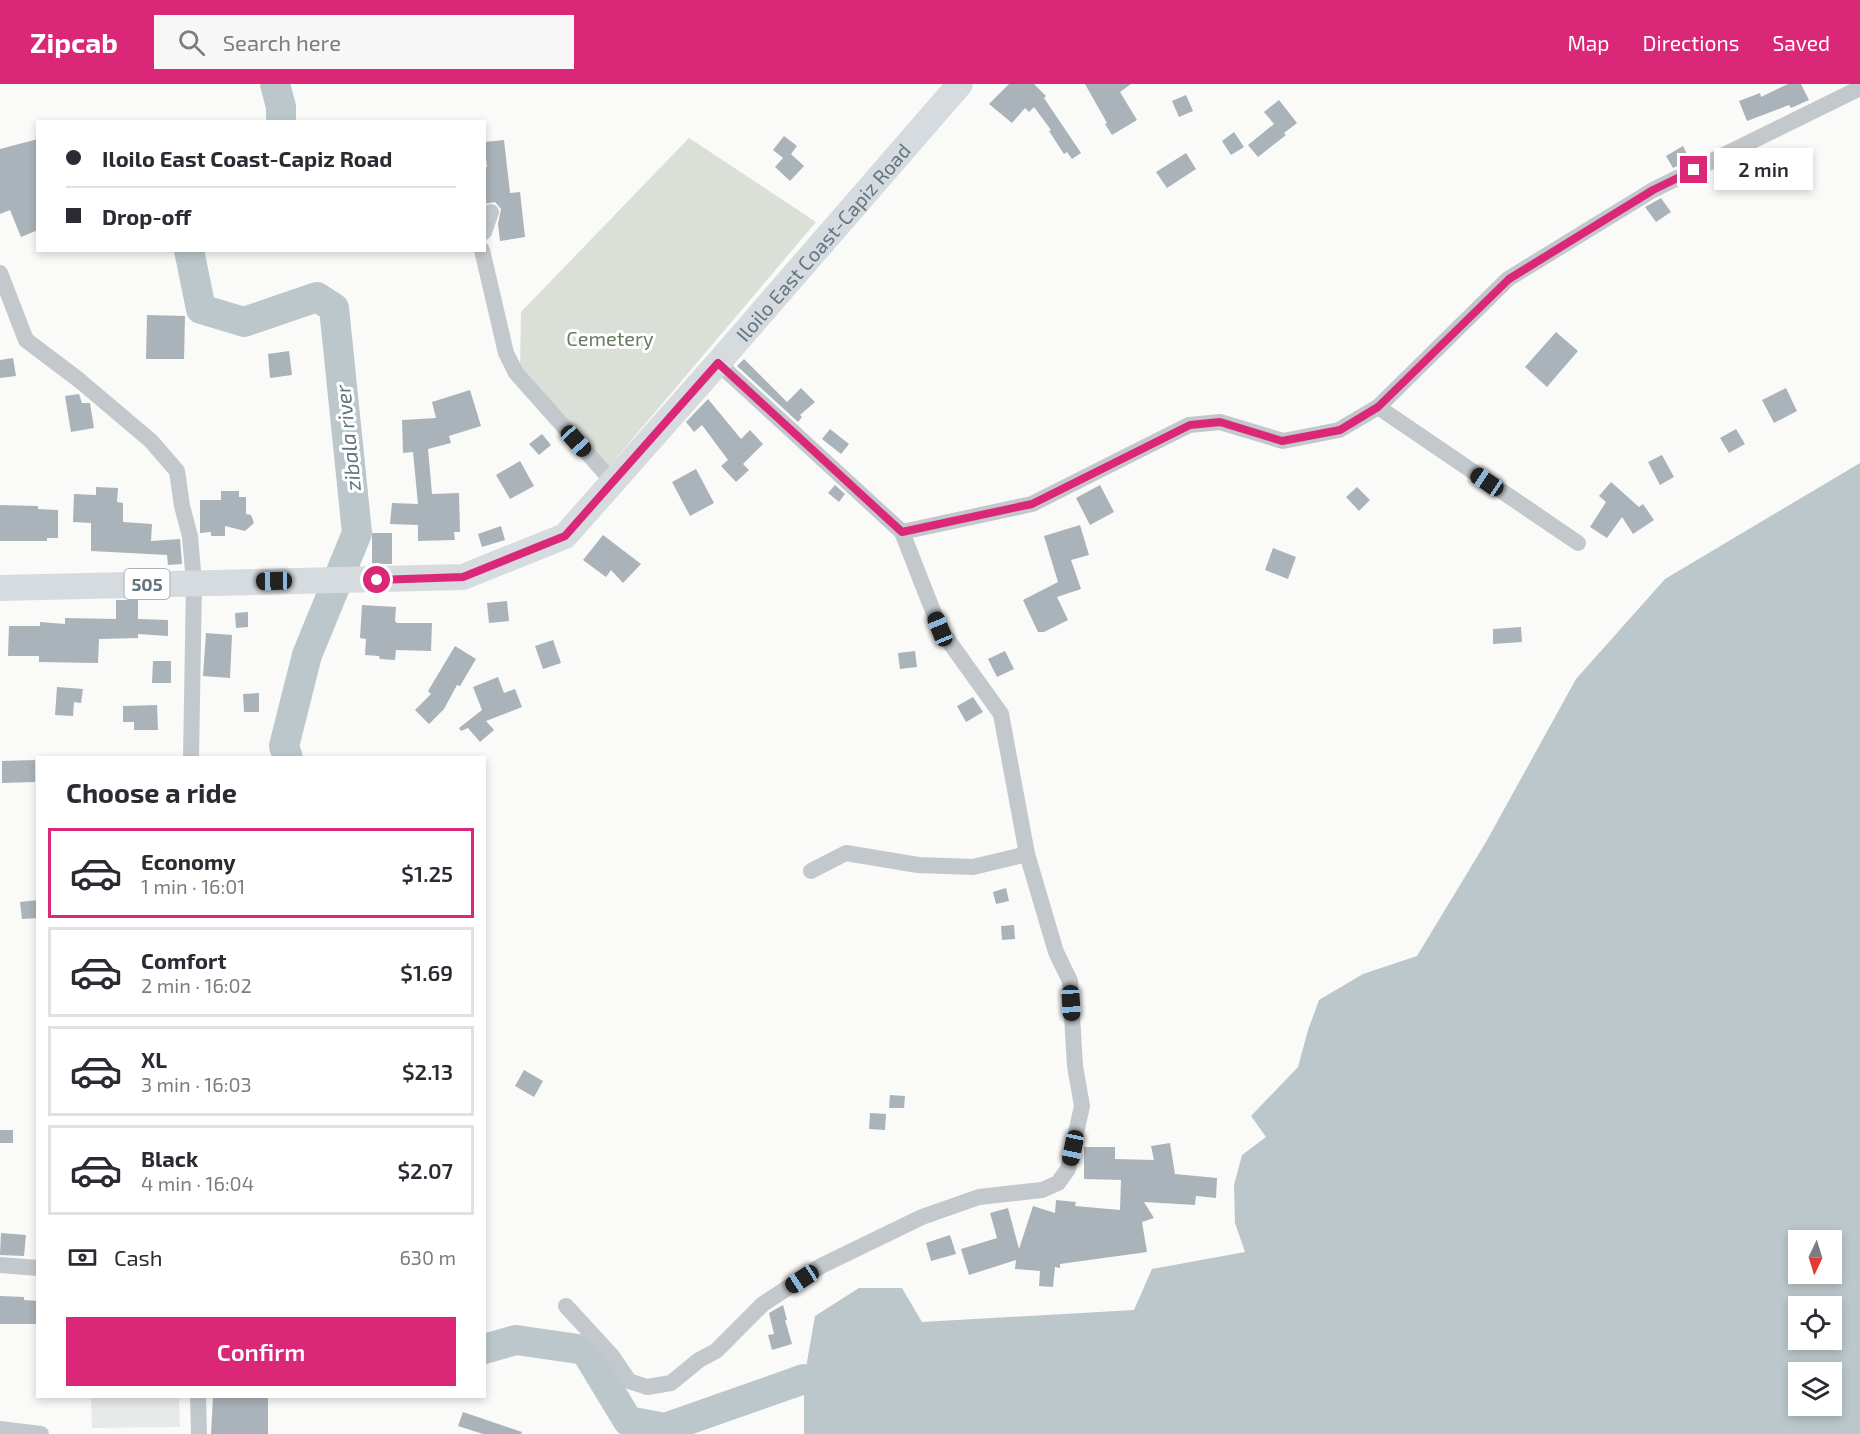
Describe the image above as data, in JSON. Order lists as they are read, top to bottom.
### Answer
{
  "streets": {
    "main road": ["Iloilo East Coast-Capiz Road", "505"]
  },
  "water": ["zibala river"],
  "parks": ["Cemetery"],
  "north": "bottom",
  "page": {
    "header": "Zipcab",
    "search": "Search here",
    "nav": ["Map", "Directions", "Saved"],
    "banner": ["Iloilo East Coast-Capiz Road", "Drop-off"],
    "bubble": "2 min",
    "heading": "Choose a ride",
    "list": [
      {
        "name": "Economy",
        "note": "1 min · 16:01",
        "value": "$1.25"
      },
      {
        "name": "Comfort",
        "note": "2 min · 16:02",
        "value": "$1.69"
      },
      {
        "name": "XL",
        "note": "3 min · 16:03",
        "value": "$2.13"
      },
      {
        "name": "Black",
        "note": "4 min · 16:04",
        "value": "$2.07"
      }
    ],
    "pay": ["Cash", "630 m"],
    "buttons": "Confirm"
  }
}
